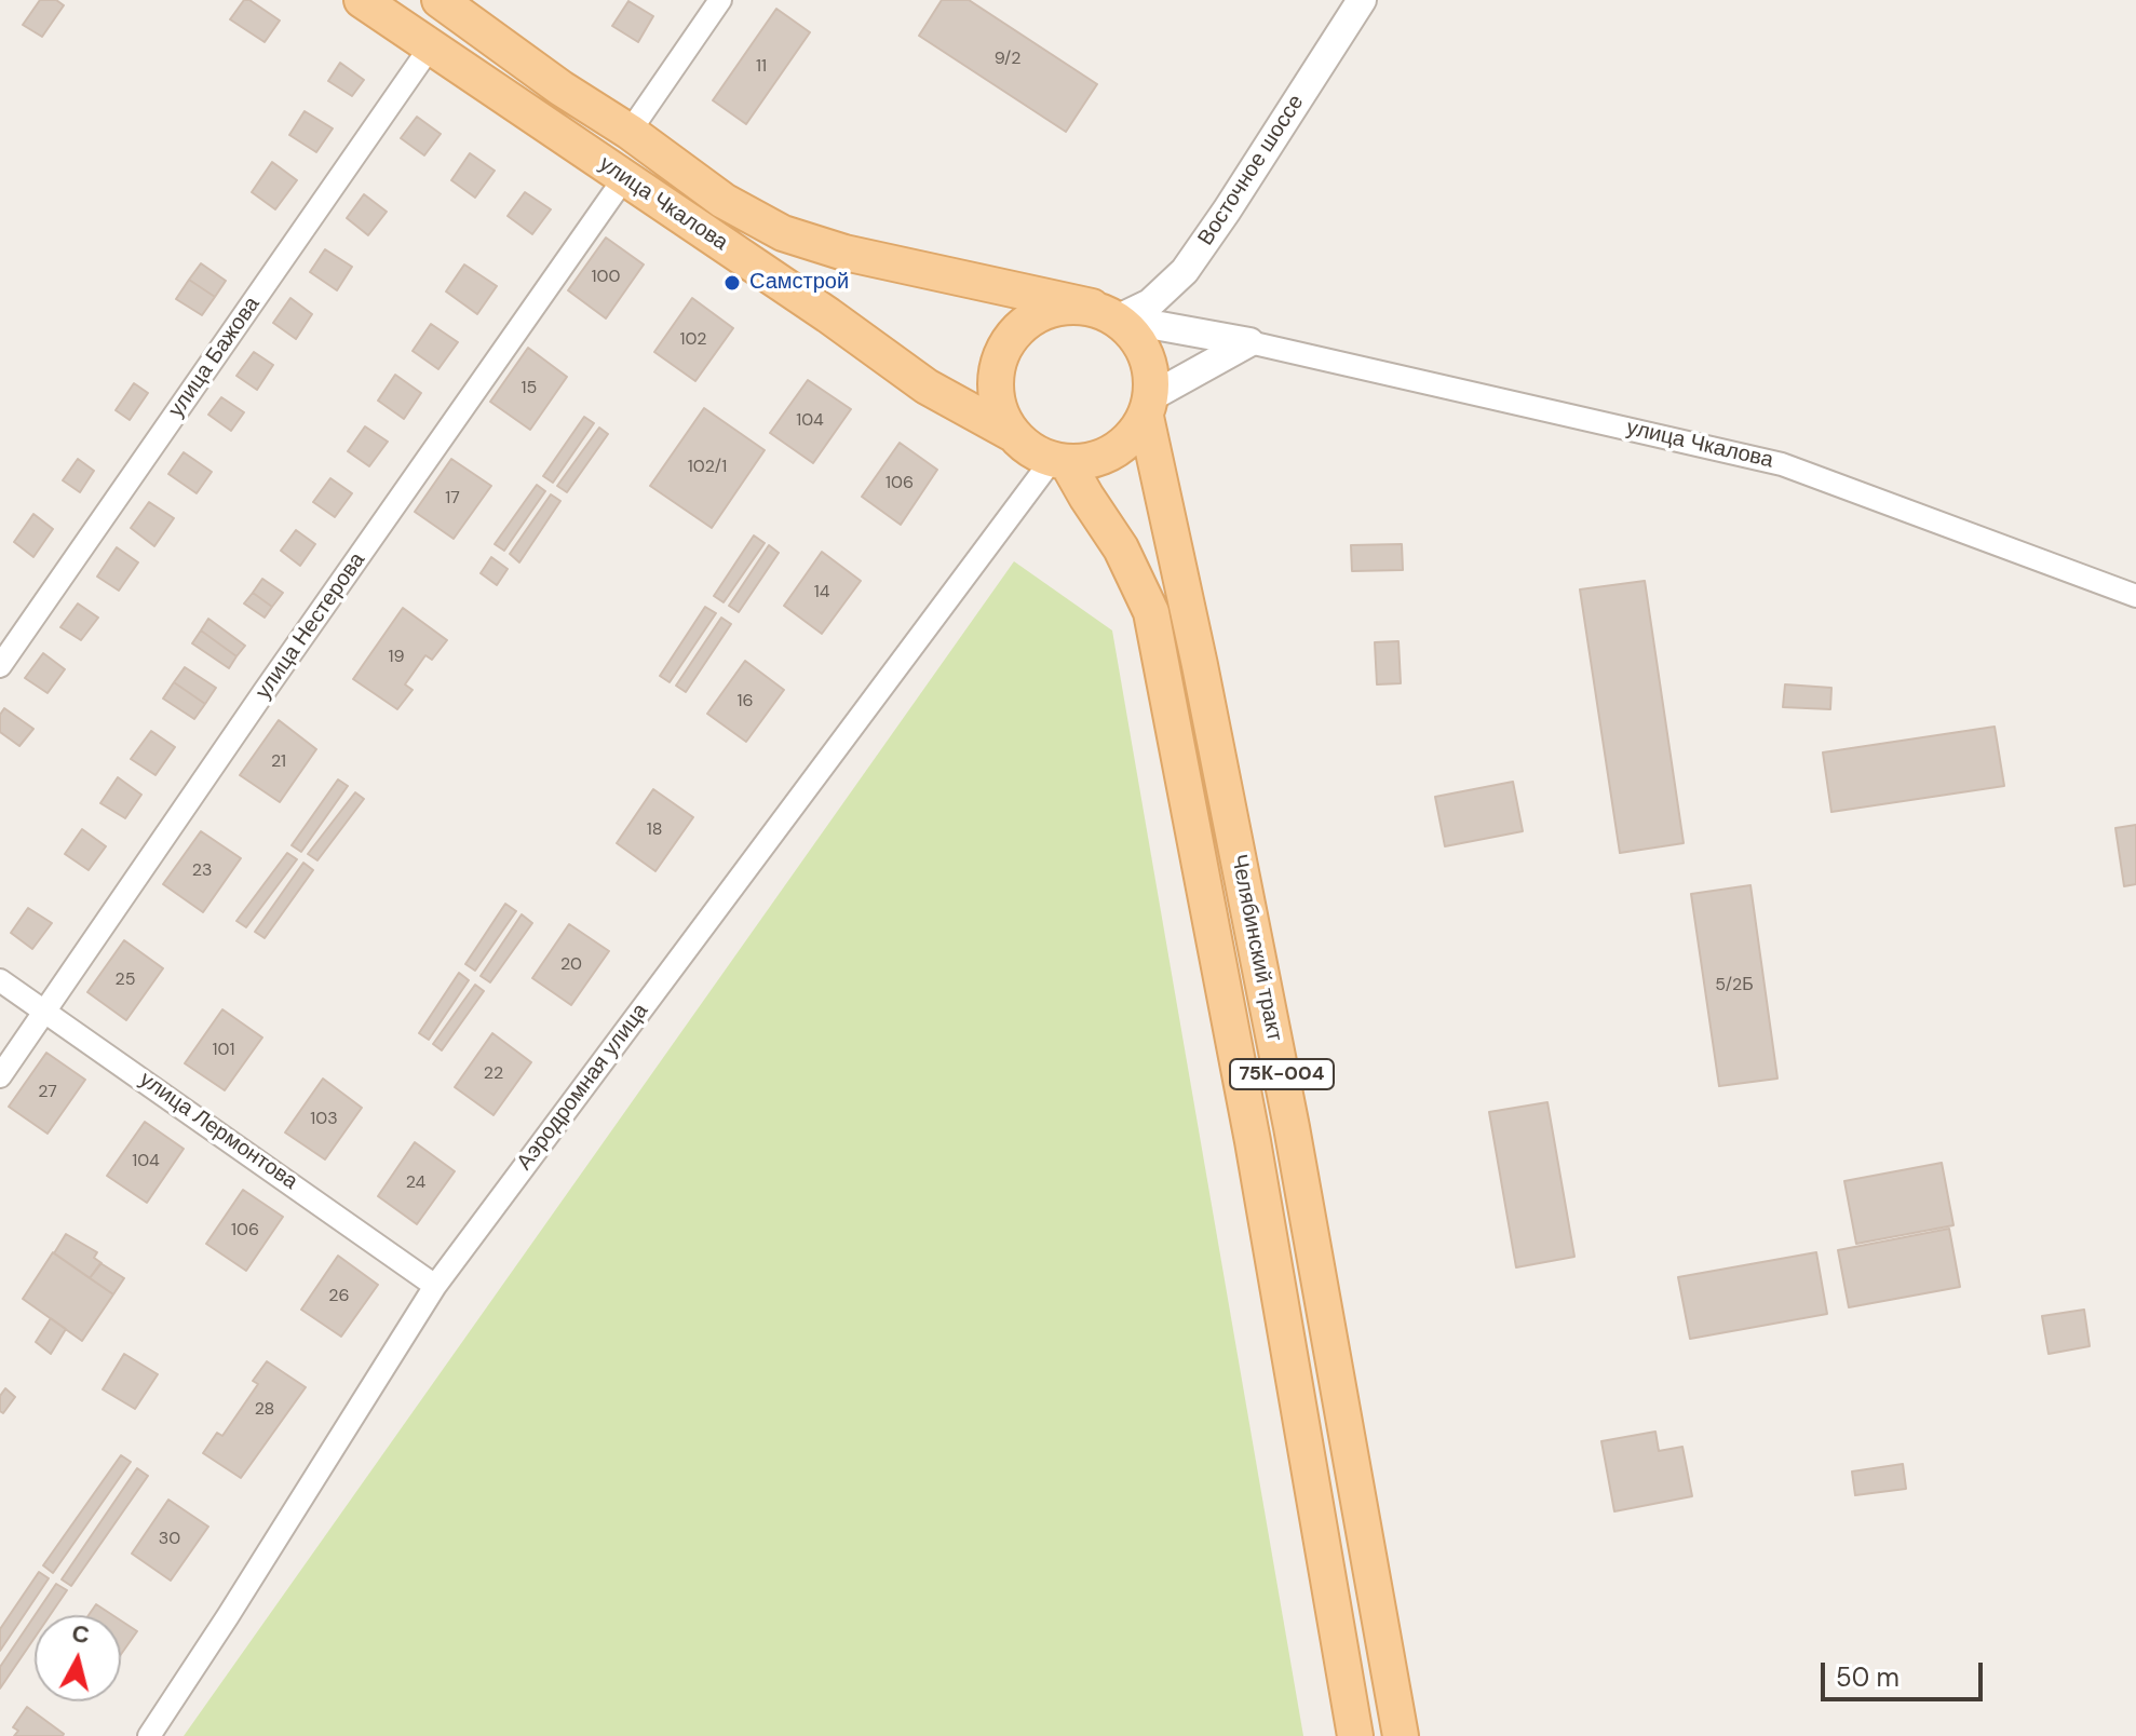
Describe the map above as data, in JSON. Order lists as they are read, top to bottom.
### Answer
{
  "streets": {
    "main road": ["улица Чкалова", "Челябинский тракт", "75К-004"],
    "street": [
      "Восточное шоссе",
      "улица Бажова",
      "улица Нестерова",
      "Аэродромная улица",
      "улица Лермонтова"
    ]
  },
  "crossings": [
    ["Восточное шоссе", "улица Чкалова"],
    ["Восточное шоссе", "Челябинский тракт"],
    ["Восточное шоссе", "Аэродромная улица"],
    ["улица Чкалова", "улица Бажова"],
    ["улица Чкалова", "улица Нестерова"],
    ["улица Чкалова", "Челябинский тракт"],
    ["улица Чкалова", "Аэродромная улица"],
    ["улица Нестерова", "улица Лермонтова"],
    ["Челябинский тракт", "Аэродромная улица"],
    ["Аэродромная улица", "улица Лермонтова"]
  ],
  "places": ["Самстрой"],
  "house_numbers": [
    "9/2",
    "11",
    "100",
    "102",
    "15",
    "104",
    "102/1",
    "106",
    "17",
    "14",
    "19",
    "16",
    "21",
    "18",
    "23",
    "20",
    "25",
    "5/2Б",
    "101",
    "22",
    "27",
    "103",
    "104",
    "24",
    "106",
    "26",
    "28",
    "30"
  ],
  "scale_bar": "50 m",
  "north": "top"
}
